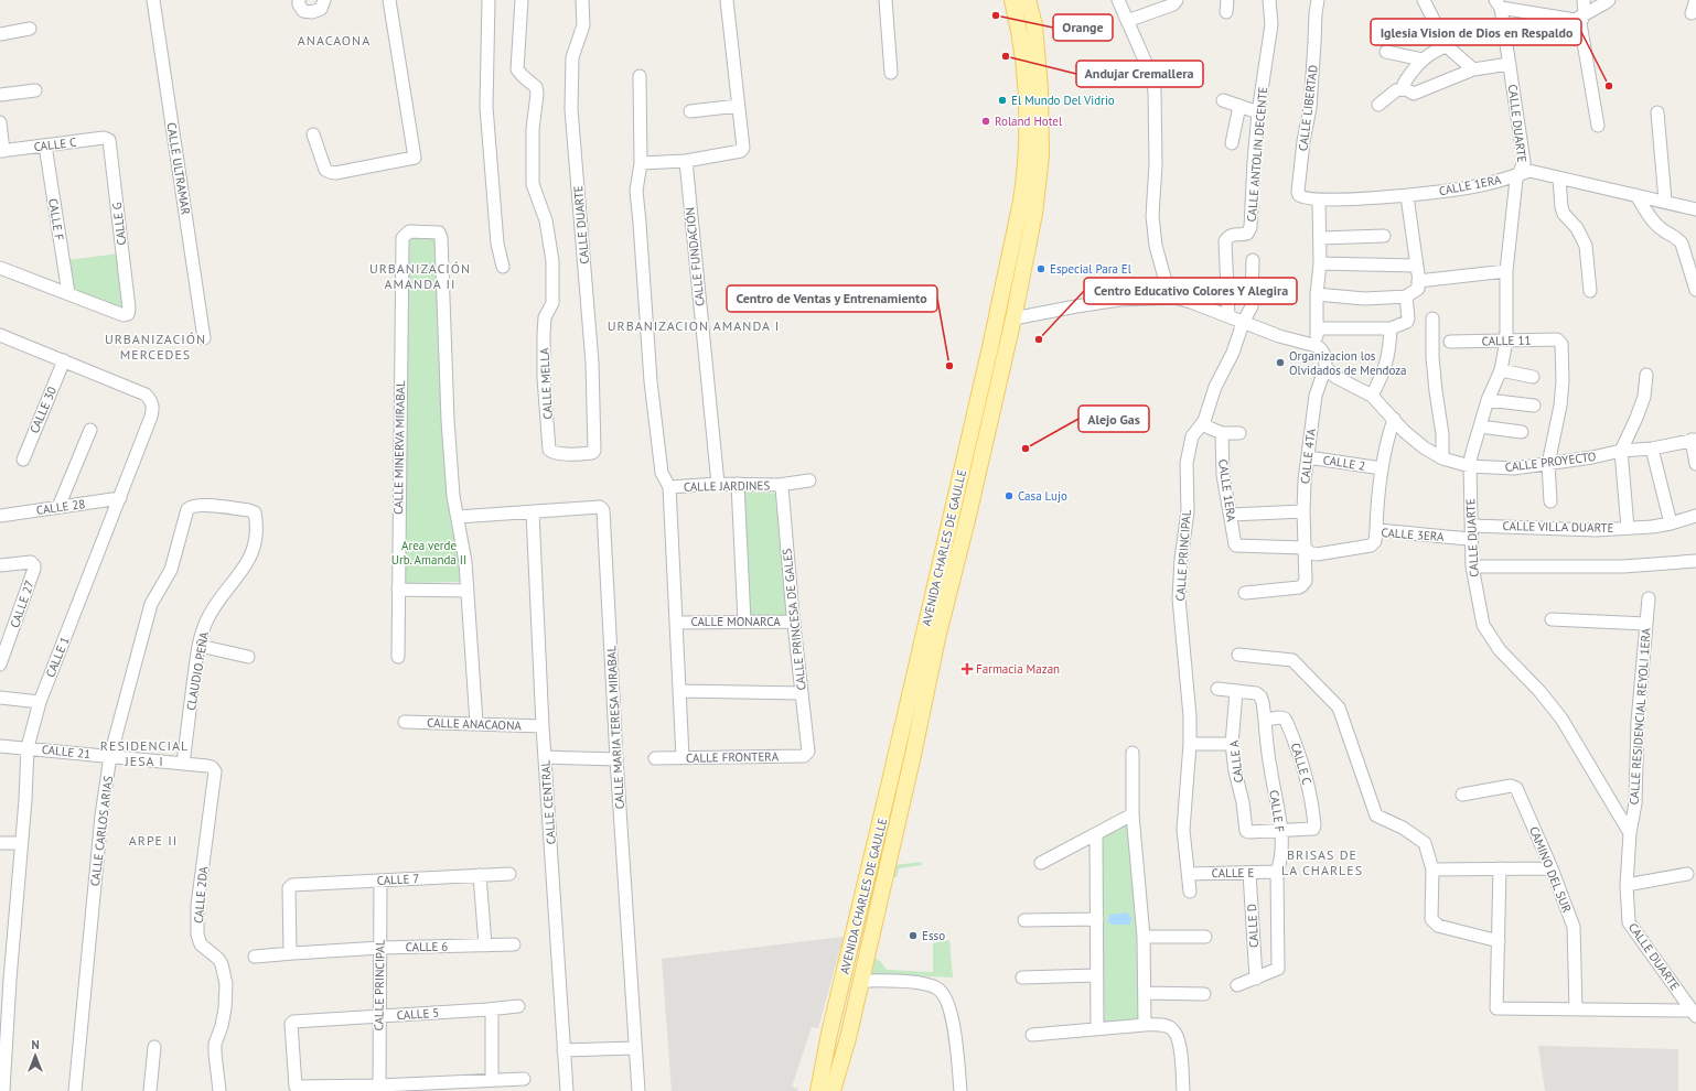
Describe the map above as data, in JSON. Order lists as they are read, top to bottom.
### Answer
{
  "streets": {
    "main road": ["AVENIDA CHARLES DE GAULLE"],
    "street": [
      "CALLE LIBERTAD",
      "CALLE DUARTE",
      "CALLE C",
      "CALLE ANTOLIN DECENTE",
      "CALLE ULTRAMAR",
      "CALLE 1ERA",
      "CALLE F",
      "CALLE G",
      "CALLE FUNDACIÓN",
      "CALLE 11",
      "CALLE MELLA",
      "CALLE 30",
      "CALLE MINERVA MIRABAL",
      "CALLE 4TA",
      "CALLE PROYECTO",
      "CALLE 2",
      "CALLE JARDINES",
      "CALLE 28",
      "CALLE VILLA DUARTE",
      "CALLE 3ERA",
      "CALLE PRINCIPAL",
      "CALLE 27",
      "CALLE PRINCESA DE GALES",
      "CALLE MONARCA",
      "CALLE 1",
      "CLAUDIO PEÑA",
      "CALLE RESIDENCIAL REYOLI 1ERA",
      "CALLE ANACAONA",
      "CALLE MARIA TERESA MIRABAL",
      "CALLE 21",
      "CALLE FRONTERA",
      "CALLE A",
      "CALLE CENTRAL",
      "CALLE CARLOS ARIAS",
      "CAMINO DEL SUR",
      "CALLE E",
      "CALLE 7",
      "CALLE 2DA",
      "CALLE D",
      "CALLE 6",
      "CALLE 5"
    ]
  },
  "crossings": [
    ["CALLE LIBERTAD", "CALLE 1ERA"],
    ["CALLE DUARTE", "CALLE 1ERA"],
    ["CALLE DUARTE", "CALLE 11"],
    ["CALLE DUARTE", "CALLE MELLA"],
    ["CALLE DUARTE", "CALLE PROYECTO"],
    ["CALLE DUARTE", "CALLE VILLA DUARTE"],
    ["CALLE DUARTE", "CALLE 3ERA"],
    ["CALLE DUARTE", "CALLE RESIDENCIAL REYOLI 1ERA"],
    ["CALLE C", "CALLE F"],
    ["CALLE C", "CALLE G"],
    ["CALLE C", "CALLE A"],
    ["CALLE 1ERA", "CALLE 3ERA"],
    ["CALLE F", "CALLE G"],
    ["CALLE F", "CALLE A"],
    ["CALLE F", "CALLE E"],
    ["CALLE F", "CALLE D"],
    ["CALLE FUNDACIÓN", "CALLE JARDINES"],
    ["CALLE 11", "CALLE PROYECTO"],
    ["CALLE 30", "CALLE 1"],
    ["CALLE MINERVA MIRABAL", "CALLE MARIA TERESA MIRABAL"],
    ["CALLE 4TA", "CALLE PROYECTO"],
    ["CALLE 4TA", "CALLE 2"],
    ["CALLE 4TA", "CALLE 3ERA"],
    ["CALLE JARDINES", "CALLE PRINCESA DE GALES"],
    ["CALLE 28", "CALLE 1"],
    ["CALLE PRINCIPAL", "CALLE E"],
    ["CALLE PRINCIPAL", "CALLE 7"],
    ["CALLE PRINCIPAL", "CALLE 6"],
    ["CALLE PRINCIPAL", "CALLE 5"],
    ["CALLE PRINCESA DE GALES", "CALLE MONARCA"],
    ["CALLE PRINCESA DE GALES", "CALLE FRONTERA"],
    ["CALLE 1", "CALLE 21"],
    ["CLAUDIO PEÑA", "CALLE 21"],
    ["CLAUDIO PEÑA", "CALLE CARLOS ARIAS"],
    ["CALLE ANACAONA", "CALLE CENTRAL"],
    ["CALLE MARIA TERESA MIRABAL", "CALLE CENTRAL"],
    ["CALLE 21", "CALLE CARLOS ARIAS"],
    ["CALLE 21", "CALLE 2DA"],
    ["CALLE E", "CALLE D"],
    ["CALLE 7", "CALLE 6"]
  ],
  "districts": [
    "ANACAONA",
    "URBANIZACIÓN AMANDA II",
    "URBANIZACION AMANDA I",
    "URBANIZACIÓN MERCEDES",
    "RESIDENCIAL JESA I",
    "ARPE II",
    "BRISAS DE LA CHARLES"
  ],
  "parks": ["Area verde Urb. Amanda II"],
  "places": {
    "other": [
      "Orange",
      "Andujar Cremallera",
      "Iglesia Vision de Dios en Respaldo",
      "El Mundo Del Vidrio",
      "Roland Hotel",
      "Especial Para El",
      "Centro Educativo Colores Y Alegira",
      "Organizacion los Olvidados de Mendoza",
      "Centro de Ventas y Entrenamiento",
      "Alejo Gas",
      "Casa Lujo",
      "Esso"
    ],
    "health": ["Farmacia Mazan"]
  },
  "north": "top"
}
